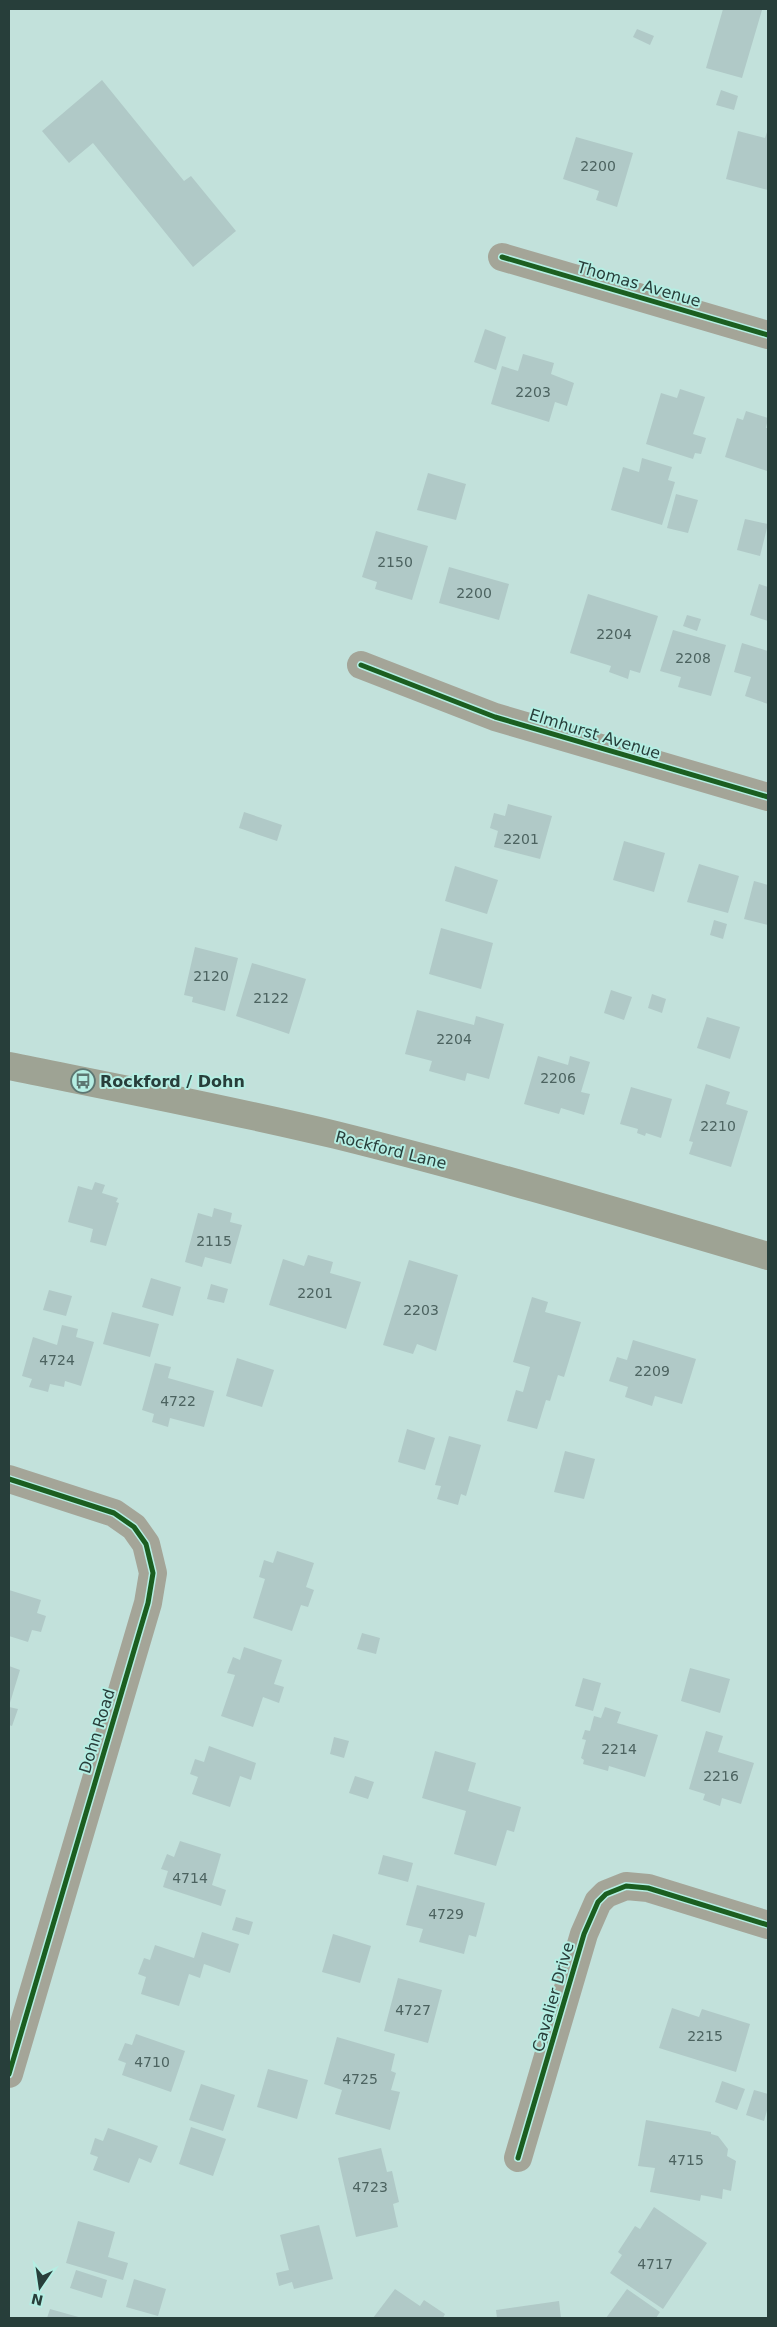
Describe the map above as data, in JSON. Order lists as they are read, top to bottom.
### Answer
{
  "streets": {
    "main road": ["Rockford Lane"],
    "street": [
      "Thomas Avenue",
      "Elmhurst Avenue",
      "Dohn Road",
      "Cavalier Drive"
    ]
  },
  "places": {
    "bus stop": ["Rockford / Dohn"]
  },
  "house_numbers": [
    "2200",
    "2203",
    "2150",
    "2200",
    "2204",
    "2208",
    "2201",
    "2120",
    "2122",
    "2204",
    "2206",
    "2210",
    "2115",
    "2201",
    "2203",
    "4724",
    "2209",
    "4722",
    "2214",
    "2216",
    "4714",
    "4729",
    "4727",
    "2215",
    "4710",
    "4725",
    "4715",
    "4723",
    "4717"
  ],
  "north": "bottom"
}
